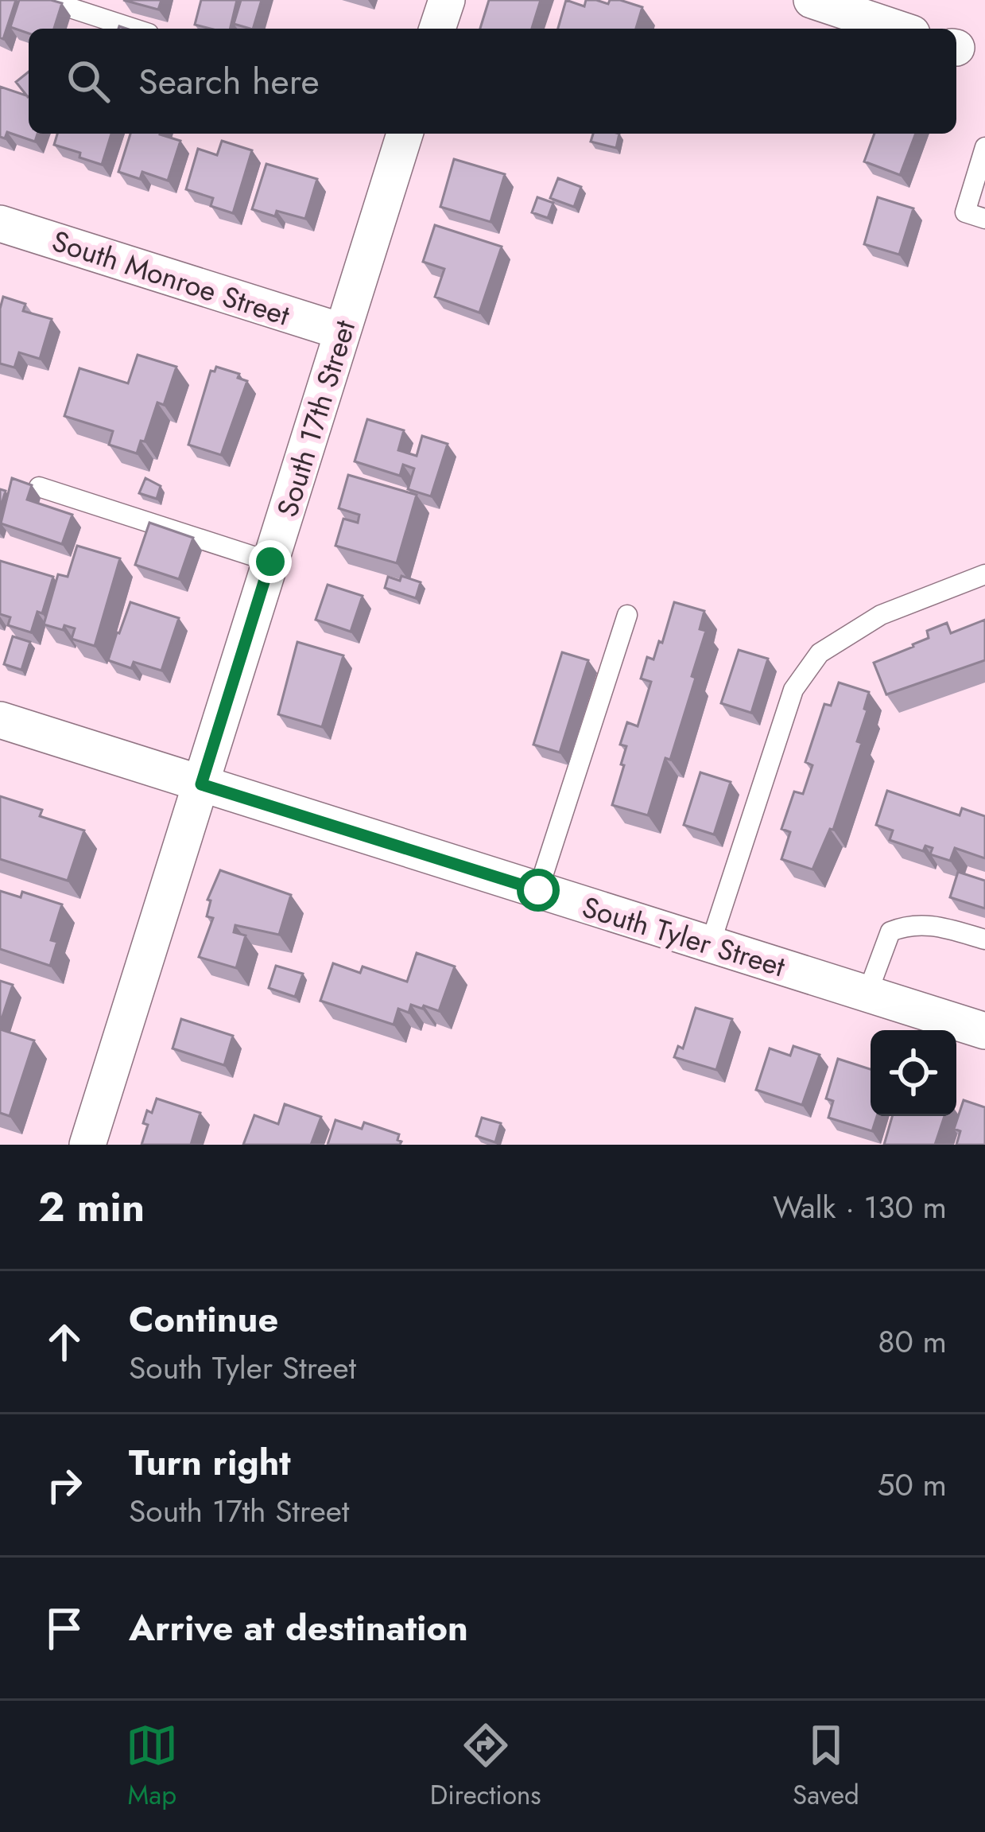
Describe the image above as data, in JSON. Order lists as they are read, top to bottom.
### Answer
{
  "streets": {
    "street": ["South Monroe Street", "South 17th Street", "South Tyler Street"]
  },
  "crossings": [
    ["South Monroe Street", "South 17th Street"],
    ["South 17th Street", "South Tyler Street"]
  ],
  "page": {
    "search": "Search here",
    "heading": ["2 min", "Walk · 130 m"],
    "list": [
      ["Continue", "South Tyler Street", "80 m"],
      ["Turn right", "South 17th Street", "50 m"],
      "Arrive at destination"
    ],
    "nav": ["Map", "Directions", "Saved"]
  }
}
